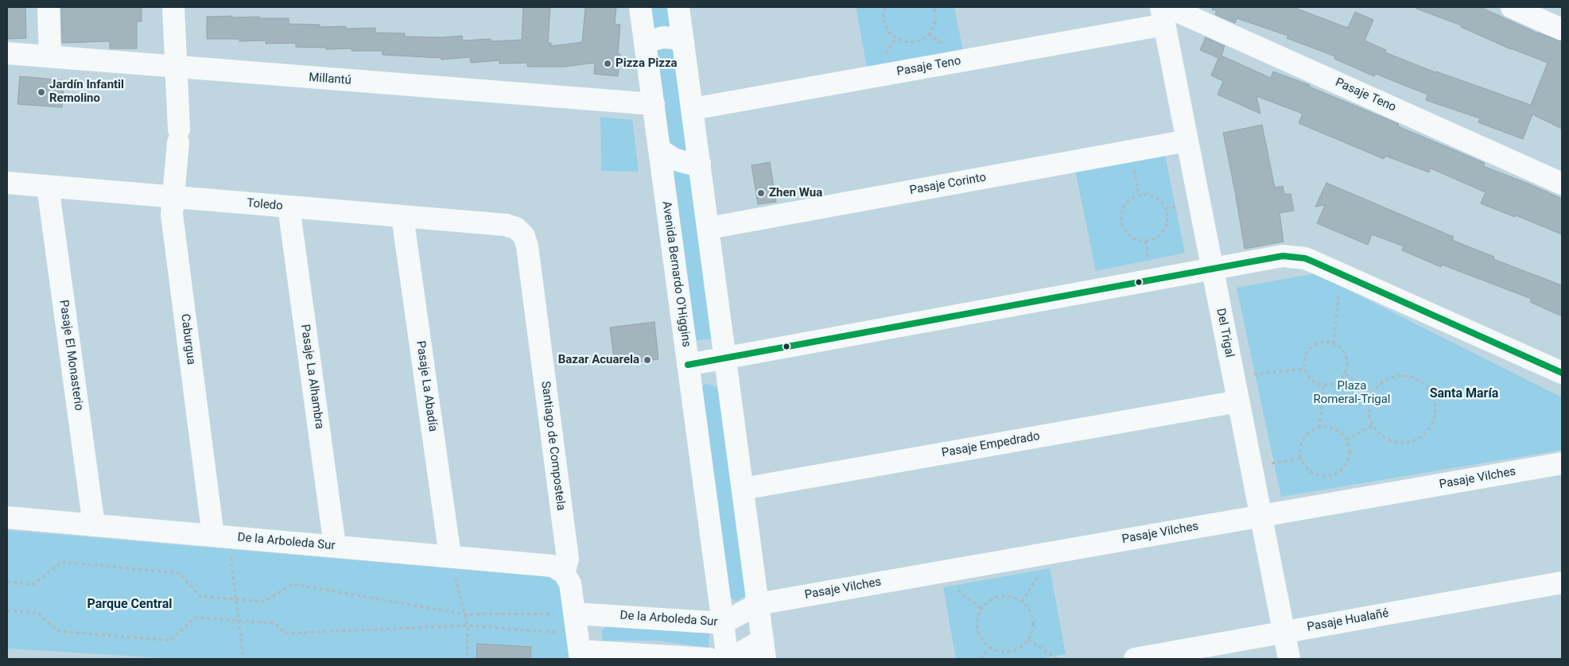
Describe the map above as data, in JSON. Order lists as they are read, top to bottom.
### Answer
{
  "streets": {
    "street": [
      "Pasaje Teno",
      "Millantú",
      "Pasaje Corinto",
      "Toledo",
      "Avenida Bernardo O'Higgins",
      "Del Trigal",
      "Caburgua",
      "Pasaje El Monasterio",
      "Pasaje La Alhambra",
      "Pasaje La Abadía",
      "Pasaje Empedrado",
      "Santiago de Compostela",
      "Pasaje Vilches",
      "De la Arboleda Sur",
      "Pasaje Hualañé"
    ]
  },
  "crossings": [
    ["Pasaje Teno", "Del Trigal"],
    ["Millantú", "Avenida Bernardo O'Higgins"],
    ["Millantú", "Caburgua"],
    ["Pasaje Corinto", "Del Trigal"],
    ["Toledo", "Caburgua"],
    ["Toledo", "Pasaje El Monasterio"],
    ["Toledo", "Pasaje La Alhambra"],
    ["Toledo", "Pasaje La Abadía"],
    ["Toledo", "Santiago de Compostela"],
    ["Avenida Bernardo O'Higgins", "De la Arboleda Sur"],
    ["Del Trigal", "Pasaje Empedrado"],
    ["Del Trigal", "Pasaje Vilches"],
    ["Del Trigal", "Pasaje Hualañé"],
    ["Caburgua", "De la Arboleda Sur"],
    ["Pasaje El Monasterio", "De la Arboleda Sur"],
    ["Pasaje La Alhambra", "De la Arboleda Sur"],
    ["Pasaje La Abadía", "De la Arboleda Sur"],
    ["Santiago de Compostela", "De la Arboleda Sur"],
    ["Pasaje Vilches", "De la Arboleda Sur"]
  ],
  "districts": ["Santa María", "Parque Central"],
  "parks": ["Plaza Romeral-Trigal"],
  "places": [
    "Pizza Pizza",
    "Jardín Infantil Remolino",
    "Zhen Wua",
    "Bazar Acuarela"
  ]
}
